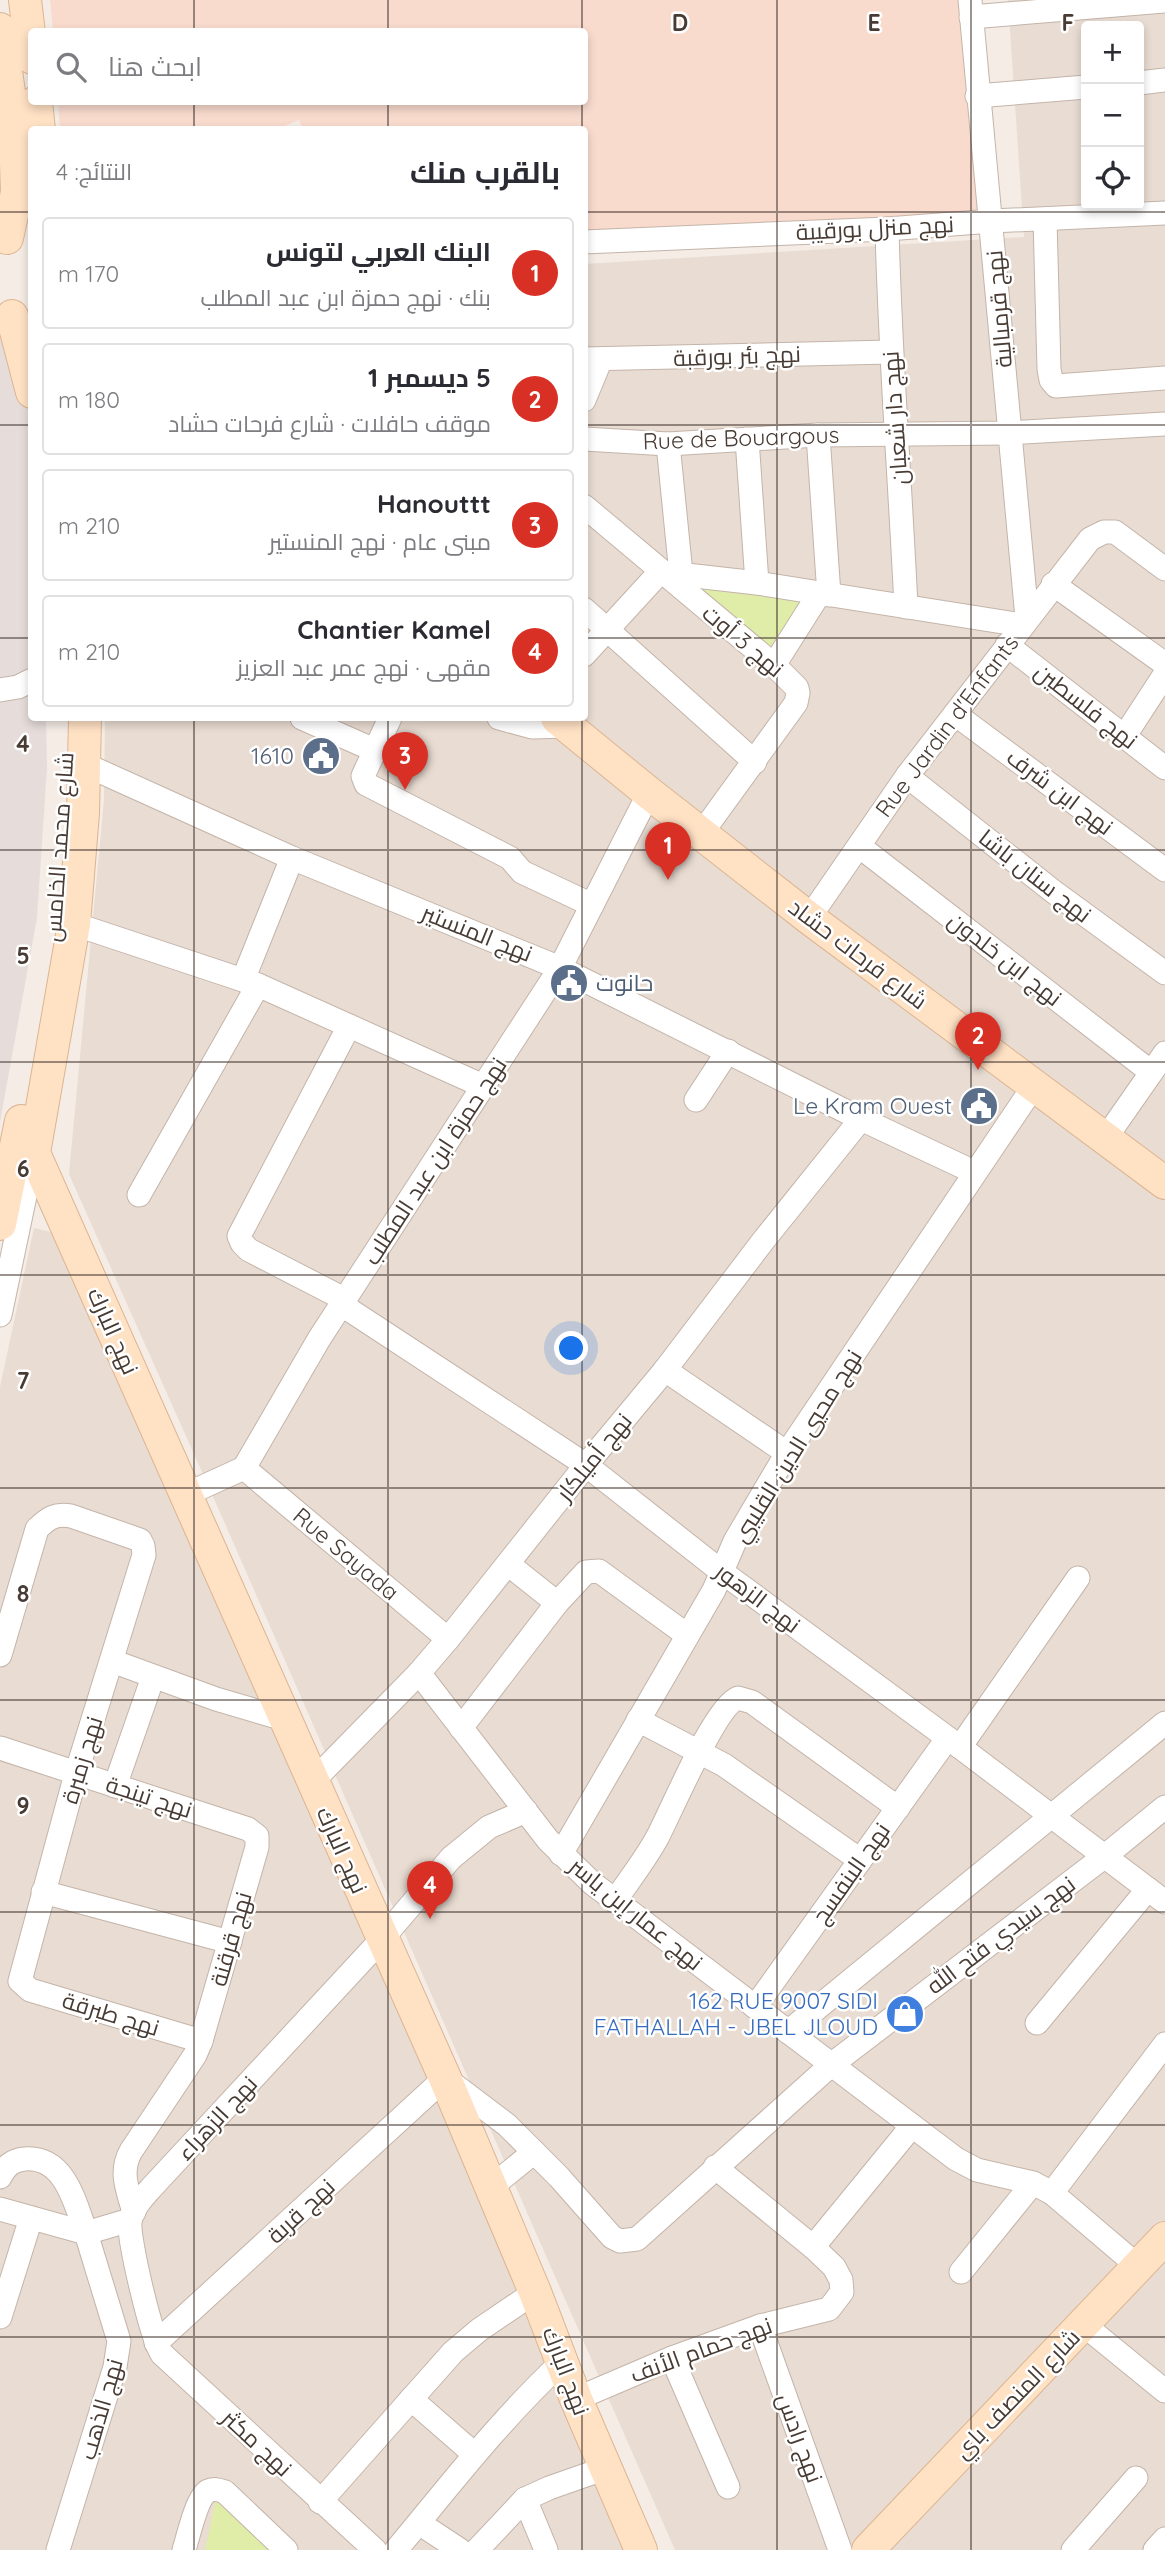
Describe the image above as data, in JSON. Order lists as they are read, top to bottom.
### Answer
{
  "streets": {
    "street": [
      "نهج منزل بورقيبة",
      "نهج قرمبالية",
      "نهج بئر بورقبة",
      "نهج دار شعبان",
      "Rue de Bouargous",
      "نهج 3 أوت",
      "نهج فلسطين",
      "Rue Jardin d'Enfants",
      "نهج ابن شرف",
      "شارع محمد الخامس",
      "نهج سنان باشا",
      "نهج المنستير",
      "شارع فرحات حشاد",
      "نهج ابن خلدون",
      "نهج حمزة ابن عبد المطلب",
      "نهج البارك",
      "نهج محيي الدين القليبي",
      "نهج أميلكار",
      "Rue Sayada",
      "نهج الزهور",
      "نهج زمبرة",
      "نهج تينجة",
      "نهج البنفسج",
      "نهج عمار إبن ياسر",
      "نهج سيدي فتح الله",
      "نهج قرقنة",
      "نهج طبرقة",
      "نهج الزهراء",
      "نهج قربة",
      "نهج حمام الأنف",
      "شارع المنصف باي",
      "نهج الذهب",
      "نهج رادس",
      "نهج مكثر"
    ]
  },
  "crossings": [
    ["نهج منزل بورقيبة", "نهج قرمبالية"],
    ["نهج منزل بورقيبة", "نهج دار شعبان"],
    ["نهج قرمبالية", "Rue de Bouargous"],
    ["نهج قرمبالية", "Rue Jardin d'Enfants"],
    ["نهج بئر بورقبة", "نهج دار شعبان"],
    ["نهج دار شعبان", "Rue de Bouargous"],
    ["نهج 3 أوت", "شارع فرحات حشاد"],
    ["نهج فلسطين", "Rue Jardin d'Enfants"],
    ["Rue Jardin d'Enfants", "نهج ابن شرف"],
    ["Rue Jardin d'Enfants", "نهج سنان باشا"],
    ["Rue Jardin d'Enfants", "شارع فرحات حشاد"],
    ["Rue Jardin d'Enfants", "نهج ابن خلدون"],
    ["نهج المنستير", "نهج حمزة ابن عبد المطلب"],
    ["نهج المنستير", "نهج محيي الدين القليبي"],
    ["نهج المنستير", "نهج أميلكار"],
    ["شارع فرحات حشاد", "نهج حمزة ابن عبد المطلب"],
    ["شارع فرحات حشاد", "نهج محيي الدين القليبي"],
    ["نهج حمزة ابن عبد المطلب", "Rue Sayada"],
    ["نهج حمزة ابن عبد المطلب", "نهج الزهور"],
    ["نهج البارك", "نهج أميلكار"],
    ["نهج البارك", "نهج الزهراء"],
    ["نهج البارك", "نهج قربة"],
    ["نهج البارك", "نهج حمام الأنف"],
    ["نهج محيي الدين القليبي", "نهج الزهور"],
    ["نهج محيي الدين القليبي", "نهج عمار إبن ياسر"],
    ["نهج أميلكار", "Rue Sayada"],
    ["نهج أميلكار", "نهج الزهور"],
    ["نهج أميلكار", "نهج عمار إبن ياسر"],
    ["نهج الزهور", "نهج البنفسج"],
    ["نهج الزهور", "نهج سيدي فتح الله"],
    ["نهج زمبرة", "نهج تينجة"],
    ["نهج زمبرة", "نهج طبرقة"],
    ["نهج تينجة", "نهج قرقنة"],
    ["نهج البنفسج", "نهج عمار إبن ياسر"],
    ["نهج عمار إبن ياسر", "نهج سيدي فتح الله"],
    ["نهج عمار إبن ياسر", "نهج الزهراء"],
    ["نهج عمار إبن ياسر", "شارع المنصف باي"],
    ["نهج قرقنة", "نهج طبرقة"],
    ["نهج قرقنة", "نهج الزهراء"],
    ["نهج قربة", "نهج الذهب"],
    ["نهج قربة", "نهج مكثر"],
    ["نهج حمام الأنف", "نهج رادس"]
  ],
  "places": {
    "public building": ["1610", "حانوت", "Le Kram Ouest"],
    "shop": ["162 RUE 9007 SIDI FATHALLAH - JBEL JLOUD"]
  },
  "page": {
    "map_buttons": ["+", "−"],
    "search": "ابحث هنا",
    "heading": ["بالقرب منك", "النتائج: 4"],
    "list": [
      {
        "mark": "1",
        "name": "البنك العربي لتونس",
        "note": "بنك · نهج حمزة ابن عبد المطلب",
        "value": "170 m"
      },
      {
        "mark": "2",
        "name": "5 ديسمبر 1",
        "note": "موقف حافلات · شارع فرحات حشاد",
        "value": "180 m"
      },
      {
        "mark": "3",
        "name": "Hanouttt",
        "note": "مبنى عام · نهج المنستير",
        "value": "210 m"
      },
      {
        "mark": "4",
        "name": "Chantier Kamel",
        "note": "مقهى · نهج عمر عبد العزيز",
        "value": "210 m"
      }
    ],
    "pins": [
      "3",
      "1",
      "2",
      "4"
    ]
  },
  "grid": {
    "columns": ["D", "E", "F"],
    "rows": [
      "4",
      "5",
      "6",
      "7",
      "8",
      "9"
    ]
  }
}
